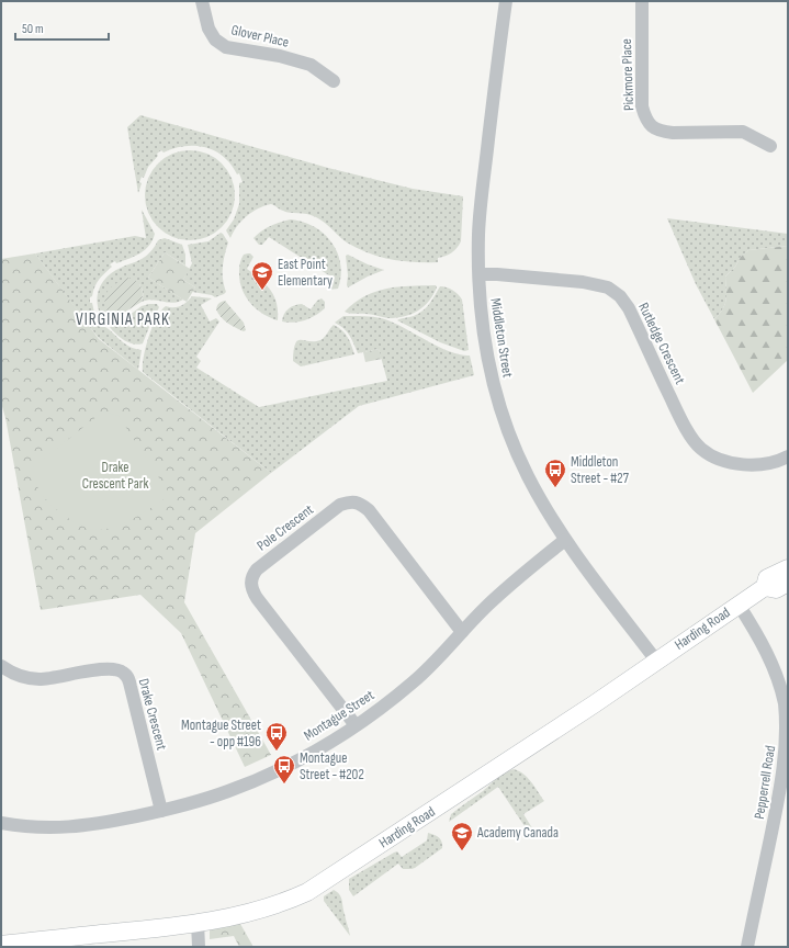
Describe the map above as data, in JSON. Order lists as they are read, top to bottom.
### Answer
{
  "streets": {
    "street": [
      "Glover Place",
      "Pickmore Place",
      "Middleton Street",
      "Rutledge Crescent",
      "Pole Crescent",
      "Harding Road",
      "Drake Crescent",
      "Montague Street",
      "Pepperrell Road"
    ]
  },
  "crossings": [
    ["Middleton Street", "Rutledge Crescent"],
    ["Middleton Street", "Harding Road"],
    ["Middleton Street", "Montague Street"],
    ["Pole Crescent", "Montague Street"],
    ["Harding Road", "Pepperrell Road"],
    ["Drake Crescent", "Montague Street"]
  ],
  "districts": ["VIRGINIA PARK"],
  "parks": ["Drake Crescent Park"],
  "places": {
    "school or university": ["East Point Elementary", "Academy Canada"],
    "bus stop": ["Middleton Street - #27", "Montague Street - opp #196", "Montague Street - #202"]
  },
  "scale_bar": "50 m"
}
